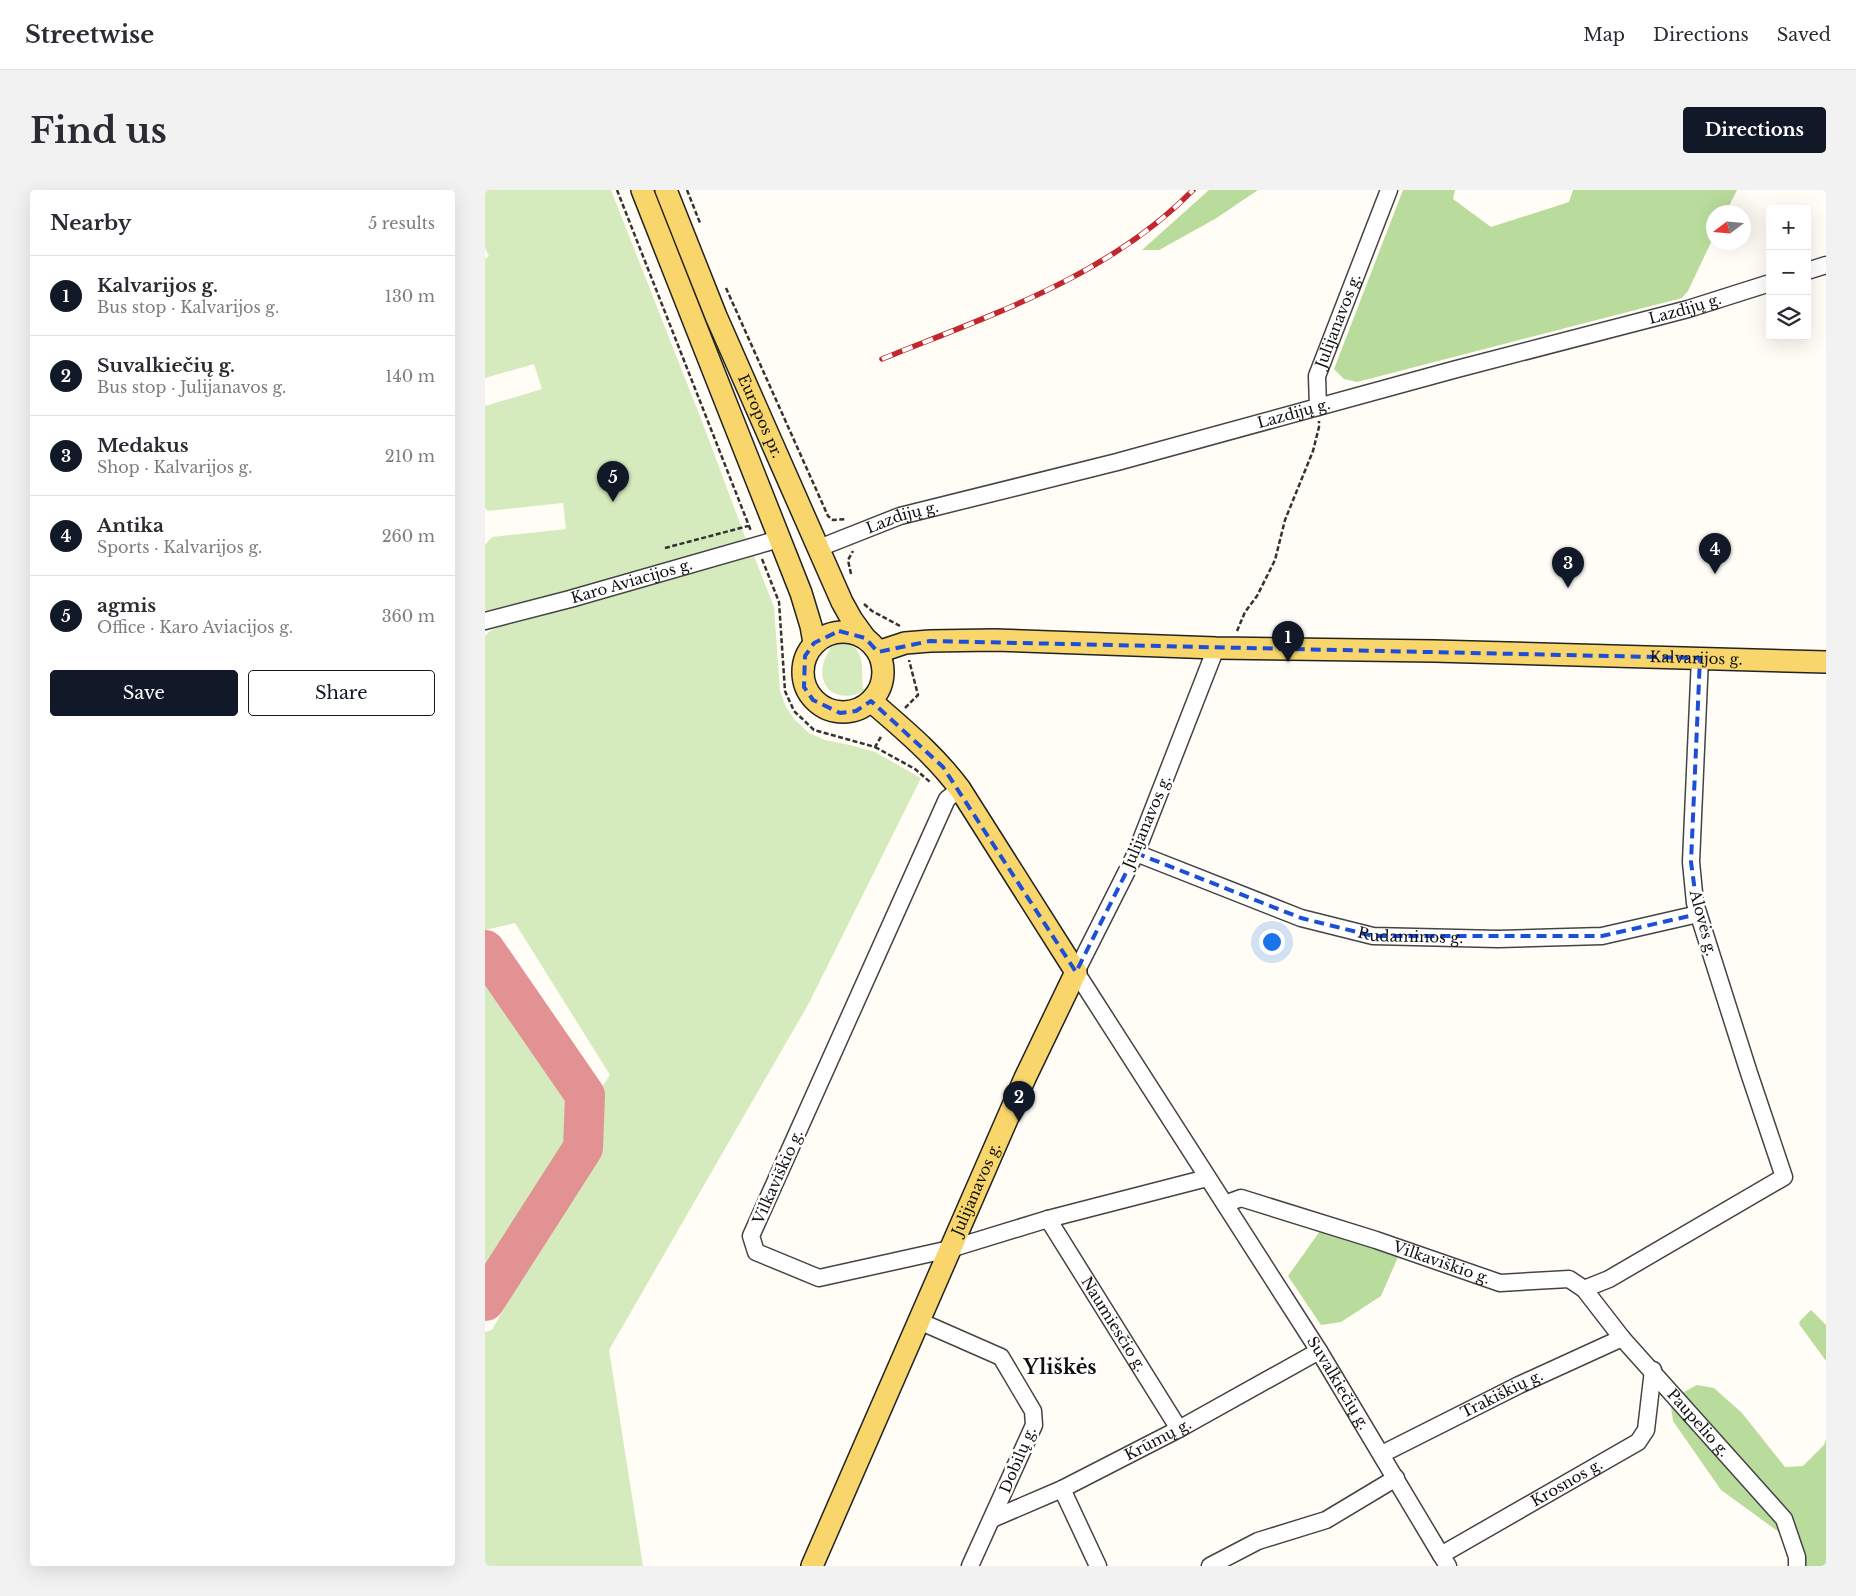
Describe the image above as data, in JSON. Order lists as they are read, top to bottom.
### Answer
{
  "streets": {
    "main road": [
      "Julijanavos g.",
      "Europos pr.",
      "Kalvarijos g.",
      "Suvalkiečių g."
    ],
    "street": [
      "Lazdijų g.",
      "Karo Aviacijos g.",
      "Alovės g.",
      "Rudaminos g.",
      "Vilkaviškio g.",
      "Naumiesčio g.",
      "Trakiškių g.",
      "Paupelio g.",
      "Krūmų g.",
      "Dobilų g.",
      "Krosnos g."
    ]
  },
  "crossings": [
    ["Lazdijų g.", "Julijanavos g."],
    ["Lazdijų g.", "Europos pr."],
    ["Julijanavos g.", "Kalvarijos g."],
    ["Julijanavos g.", "Rudaminos g."],
    ["Julijanavos g.", "Vilkaviškio g."],
    ["Julijanavos g.", "Suvalkiečių g."],
    ["Julijanavos g.", "Dobilų g."],
    ["Europos pr.", "Karo Aviacijos g."],
    ["Europos pr.", "Kalvarijos g."],
    ["Europos pr.", "Suvalkiečių g."],
    ["Kalvarijos g.", "Alovės g."],
    ["Kalvarijos g.", "Suvalkiečių g."],
    ["Alovės g.", "Rudaminos g."],
    ["Alovės g.", "Vilkaviškio g."],
    ["Alovės g.", "Paupelio g."],
    ["Vilkaviškio g.", "Naumiesčio g."],
    ["Vilkaviškio g.", "Suvalkiečių g."],
    ["Vilkaviškio g.", "Paupelio g."],
    ["Naumiesčio g.", "Krūmų g."],
    ["Suvalkiečių g.", "Trakiškių g."],
    ["Suvalkiečių g.", "Krūmų g."],
    ["Suvalkiečių g.", "Krosnos g."],
    ["Trakiškių g.", "Paupelio g."],
    ["Paupelio g.", "Krosnos g."],
    ["Krūmų g.", "Dobilų g."]
  ],
  "districts": ["Yliškės"],
  "north": "left",
  "page": {
    "header": "Streetwise",
    "nav": ["Map", "Directions", "Saved"],
    "buttons": [
      "Directions",
      ["Save", "Share"]
    ],
    "title": "Find us",
    "heading": ["Nearby", "5 results"],
    "map_buttons": ["+", "−"],
    "list": [
      {
        "mark": "1",
        "name": "Kalvarijos g.",
        "note": "Bus stop · Kalvarijos g.",
        "value": "130 m"
      },
      {
        "mark": "2",
        "name": "Suvalkiečių g.",
        "note": "Bus stop · Julijanavos g.",
        "value": "140 m"
      },
      {
        "mark": "3",
        "name": "Medakus",
        "note": "Shop · Kalvarijos g.",
        "value": "210 m"
      },
      {
        "mark": "4",
        "name": "Antika",
        "note": "Sports · Kalvarijos g.",
        "value": "260 m"
      },
      {
        "mark": "5",
        "name": "agmis",
        "note": "Office · Karo Aviacijos g.",
        "value": "360 m"
      }
    ],
    "pins": [
      "5",
      "4",
      "3",
      "1",
      "2"
    ]
  }
}
